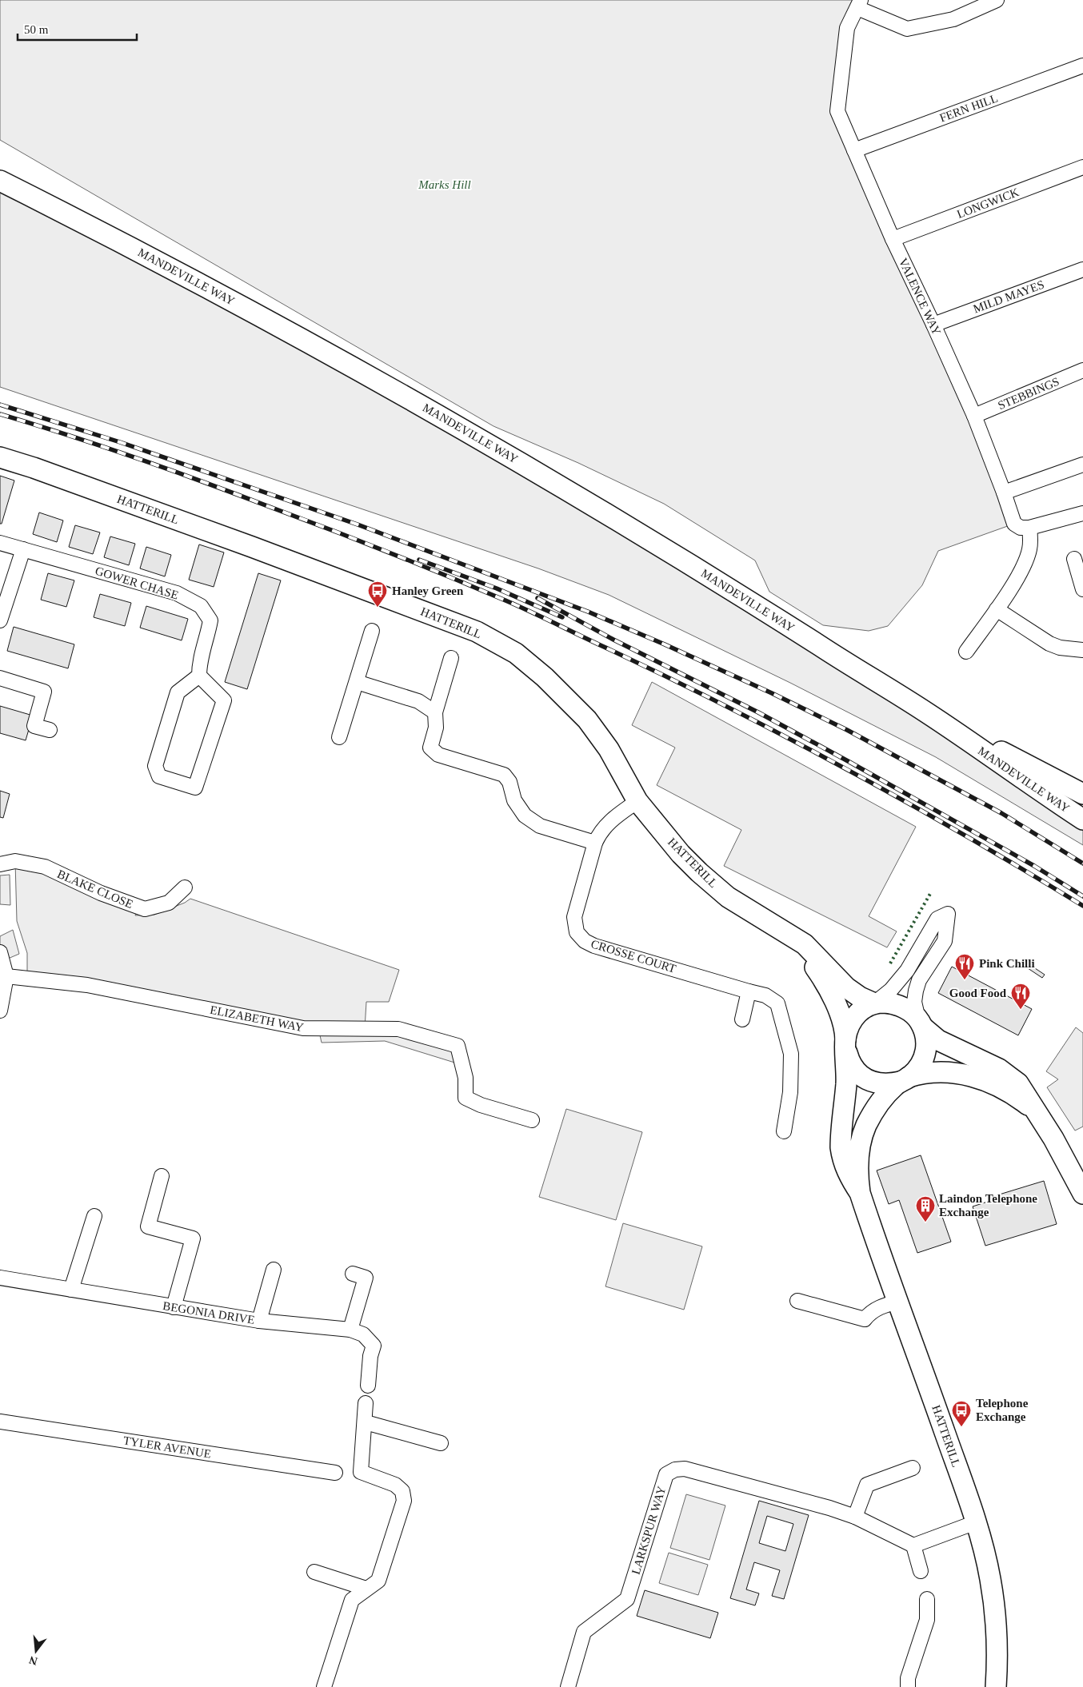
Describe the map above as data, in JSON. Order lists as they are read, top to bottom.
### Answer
{
  "streets": {
    "street": [
      "FERN HILL",
      "LONGWICK",
      "MANDEVILLE WAY",
      "VALENCE WAY",
      "MILD MAYES",
      "STEBBINGS",
      "HATTERILL",
      "GOWER CHASE",
      "BLAKE CLOSE",
      "CROSSE COURT",
      "ELIZABETH WAY",
      "BEGONIA DRIVE",
      "TYLER AVENUE",
      "LARKSPUR WAY"
    ]
  },
  "crossings": [
    ["FERN HILL", "VALENCE WAY"],
    ["LONGWICK", "VALENCE WAY"],
    ["VALENCE WAY", "MILD MAYES"],
    ["VALENCE WAY", "STEBBINGS"],
    ["HATTERILL", "CROSSE COURT"]
  ],
  "parks": ["Marks Hill"],
  "places": {
    "bus stop": ["Hanley Green", "Telephone Exchange"],
    "restaurant": ["Pink Chilli", "Good Food"],
    "building": ["Laindon Telephone Exchange"]
  },
  "scale_bar": "50 m",
  "north": "bottom"
}
